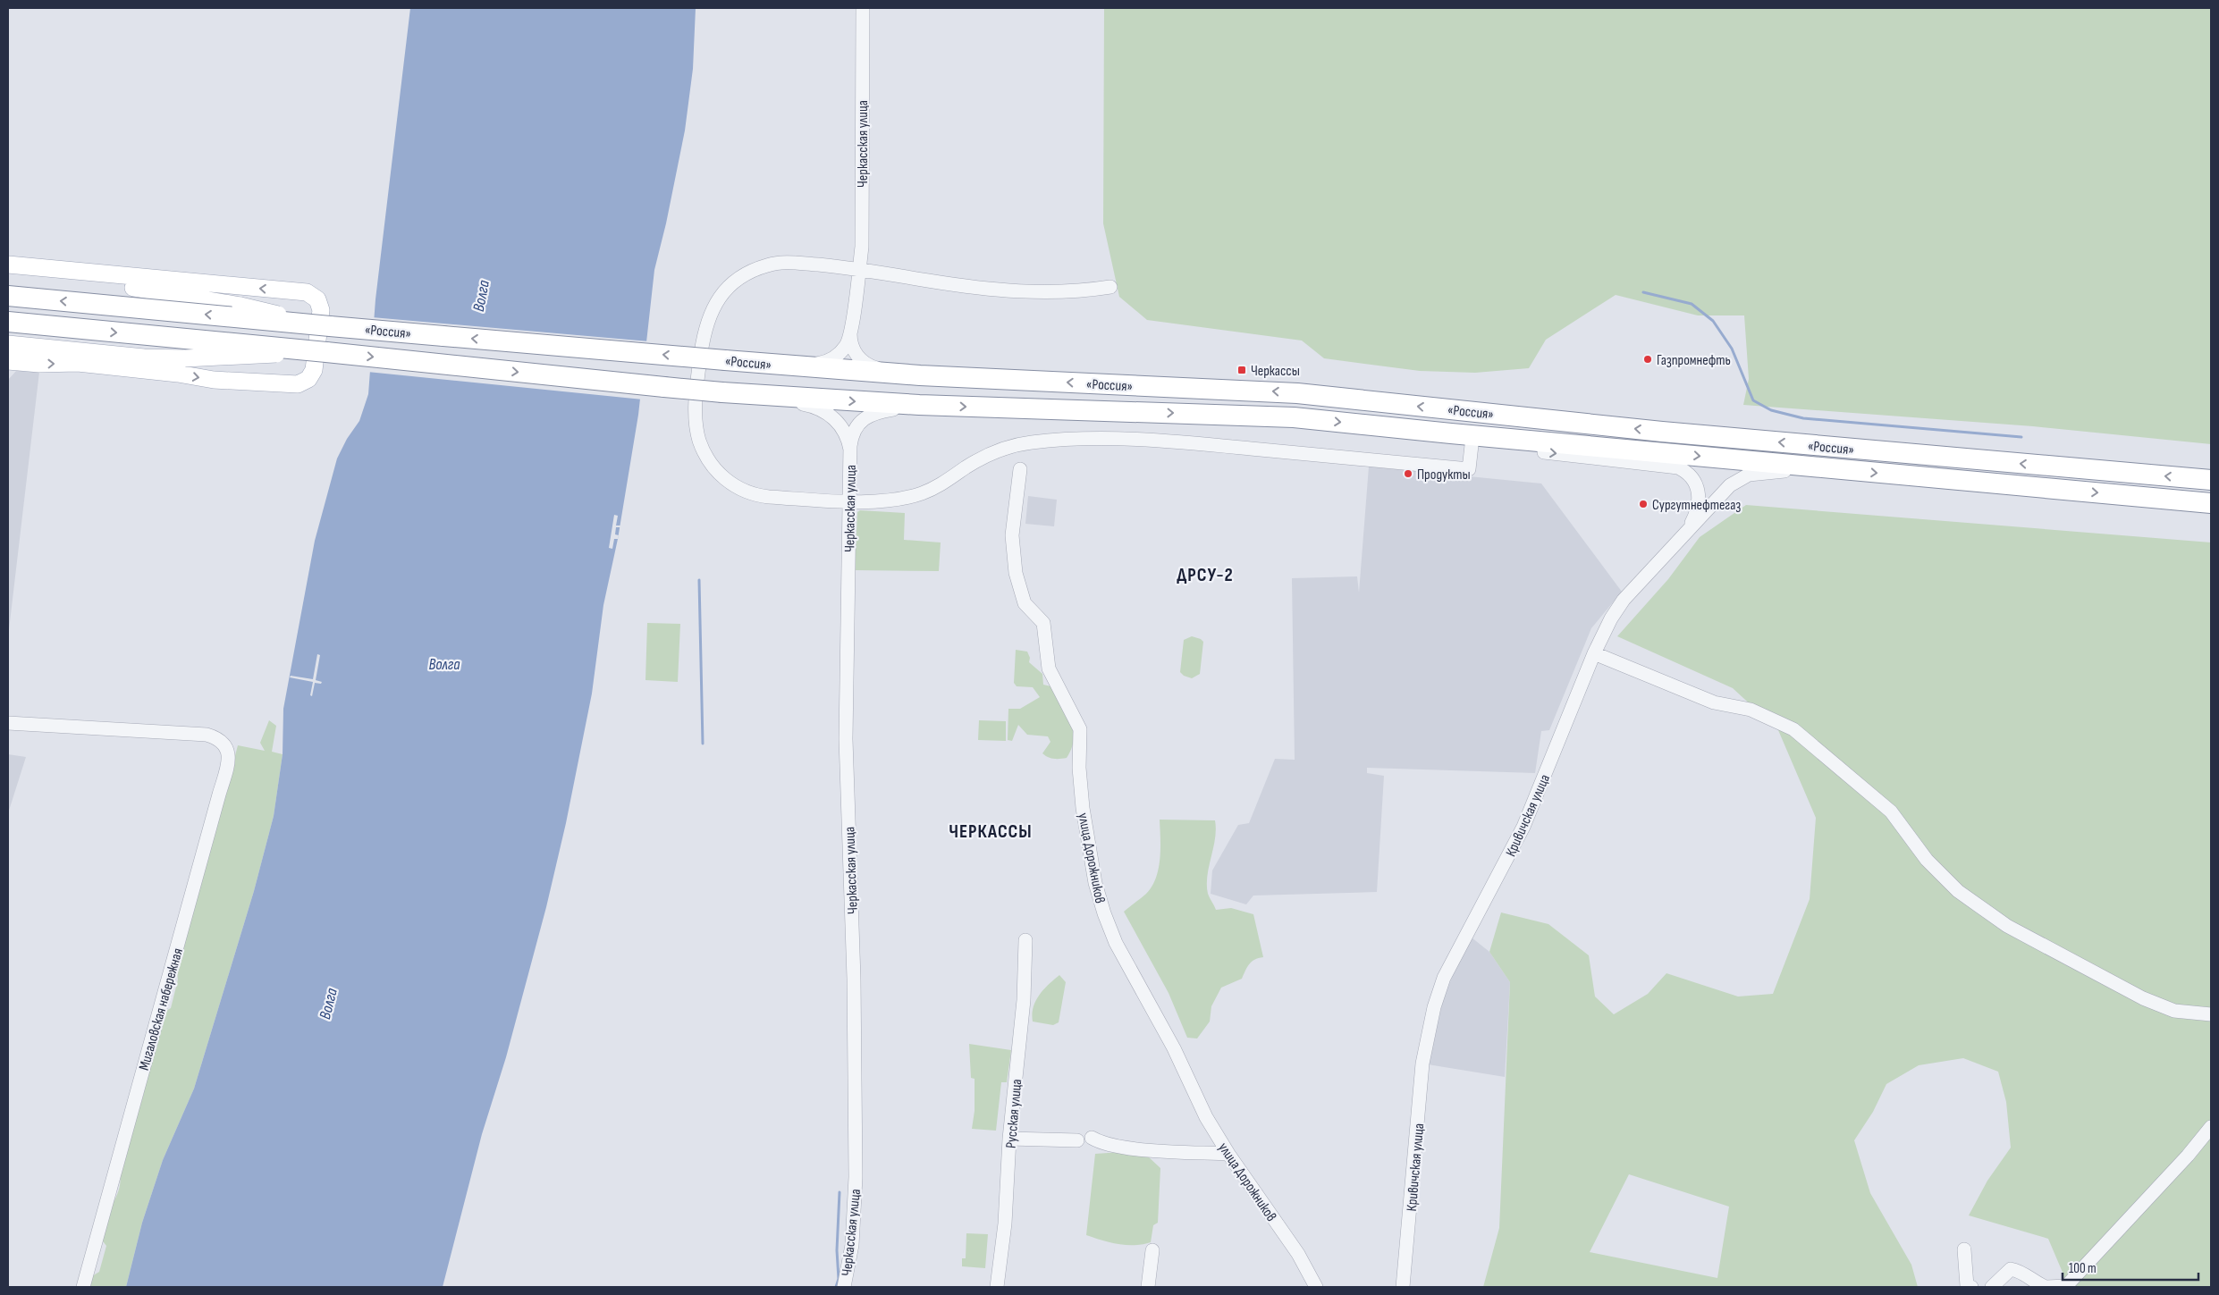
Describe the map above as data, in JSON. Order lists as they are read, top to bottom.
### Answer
{
  "streets": {
    "highway": ["«Россия»"],
    "street": [
      "Черкасская улица",
      "Кривичская улица",
      "улица Дорожников",
      "Мигаловская набережная",
      "Русская улица"
    ]
  },
  "crossings": [
    ["Черкасская улица", "«Россия»"],
    ["«Россия»", "Кривичская улица"]
  ],
  "districts": ["ДРСУ-2", "ЧЕРКАССЫ"],
  "water": ["Волга"],
  "places": {
    "other": ["Газпромнефть", "Продукты", "Сургутнефтегаз"],
    "transit": ["Черкассы"]
  },
  "scale_bar": "100 m"
}
